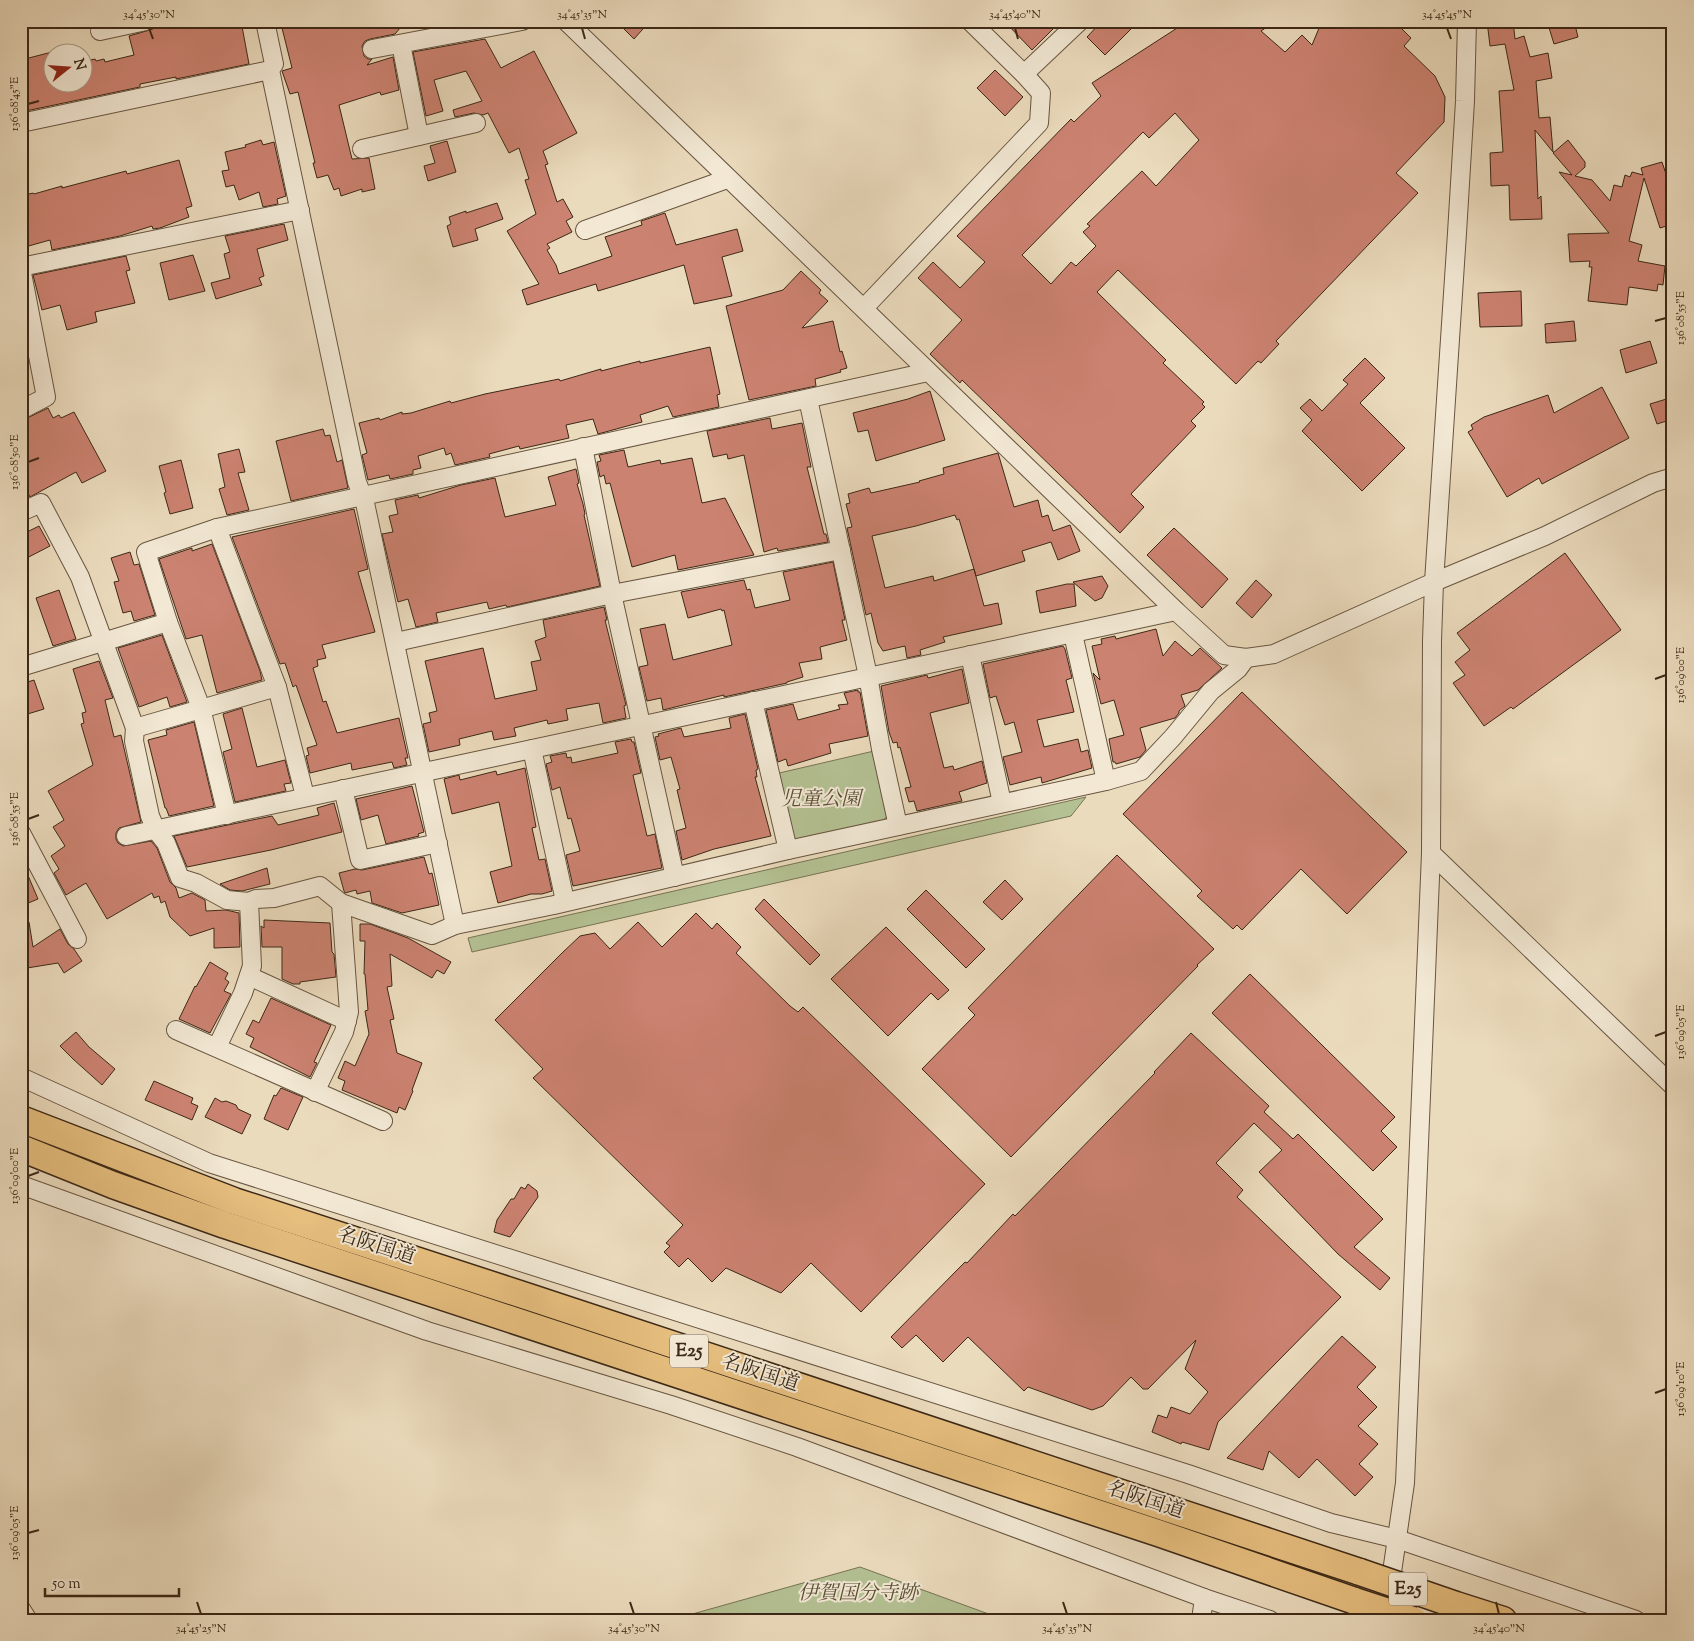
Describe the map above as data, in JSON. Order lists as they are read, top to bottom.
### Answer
{
  "streets": {
    "highway": ["名阪国道", "E25"]
  },
  "parks": ["児童公園", "伊賀国分寺跡"],
  "scale_bar": "50 m",
  "north": "right",
  "coordinates": [
    "34°45'30\"N",
    "34°45'35\"N",
    "34°45'40\"N",
    "34°45'45\"N",
    "136°08'45\"E",
    "136°08'55\"E",
    "136°08'50\"E",
    "136°09'00\"E",
    "136°09'05\"E",
    "136°09'10\"E",
    "34°45'25\"N"
  ]
}
